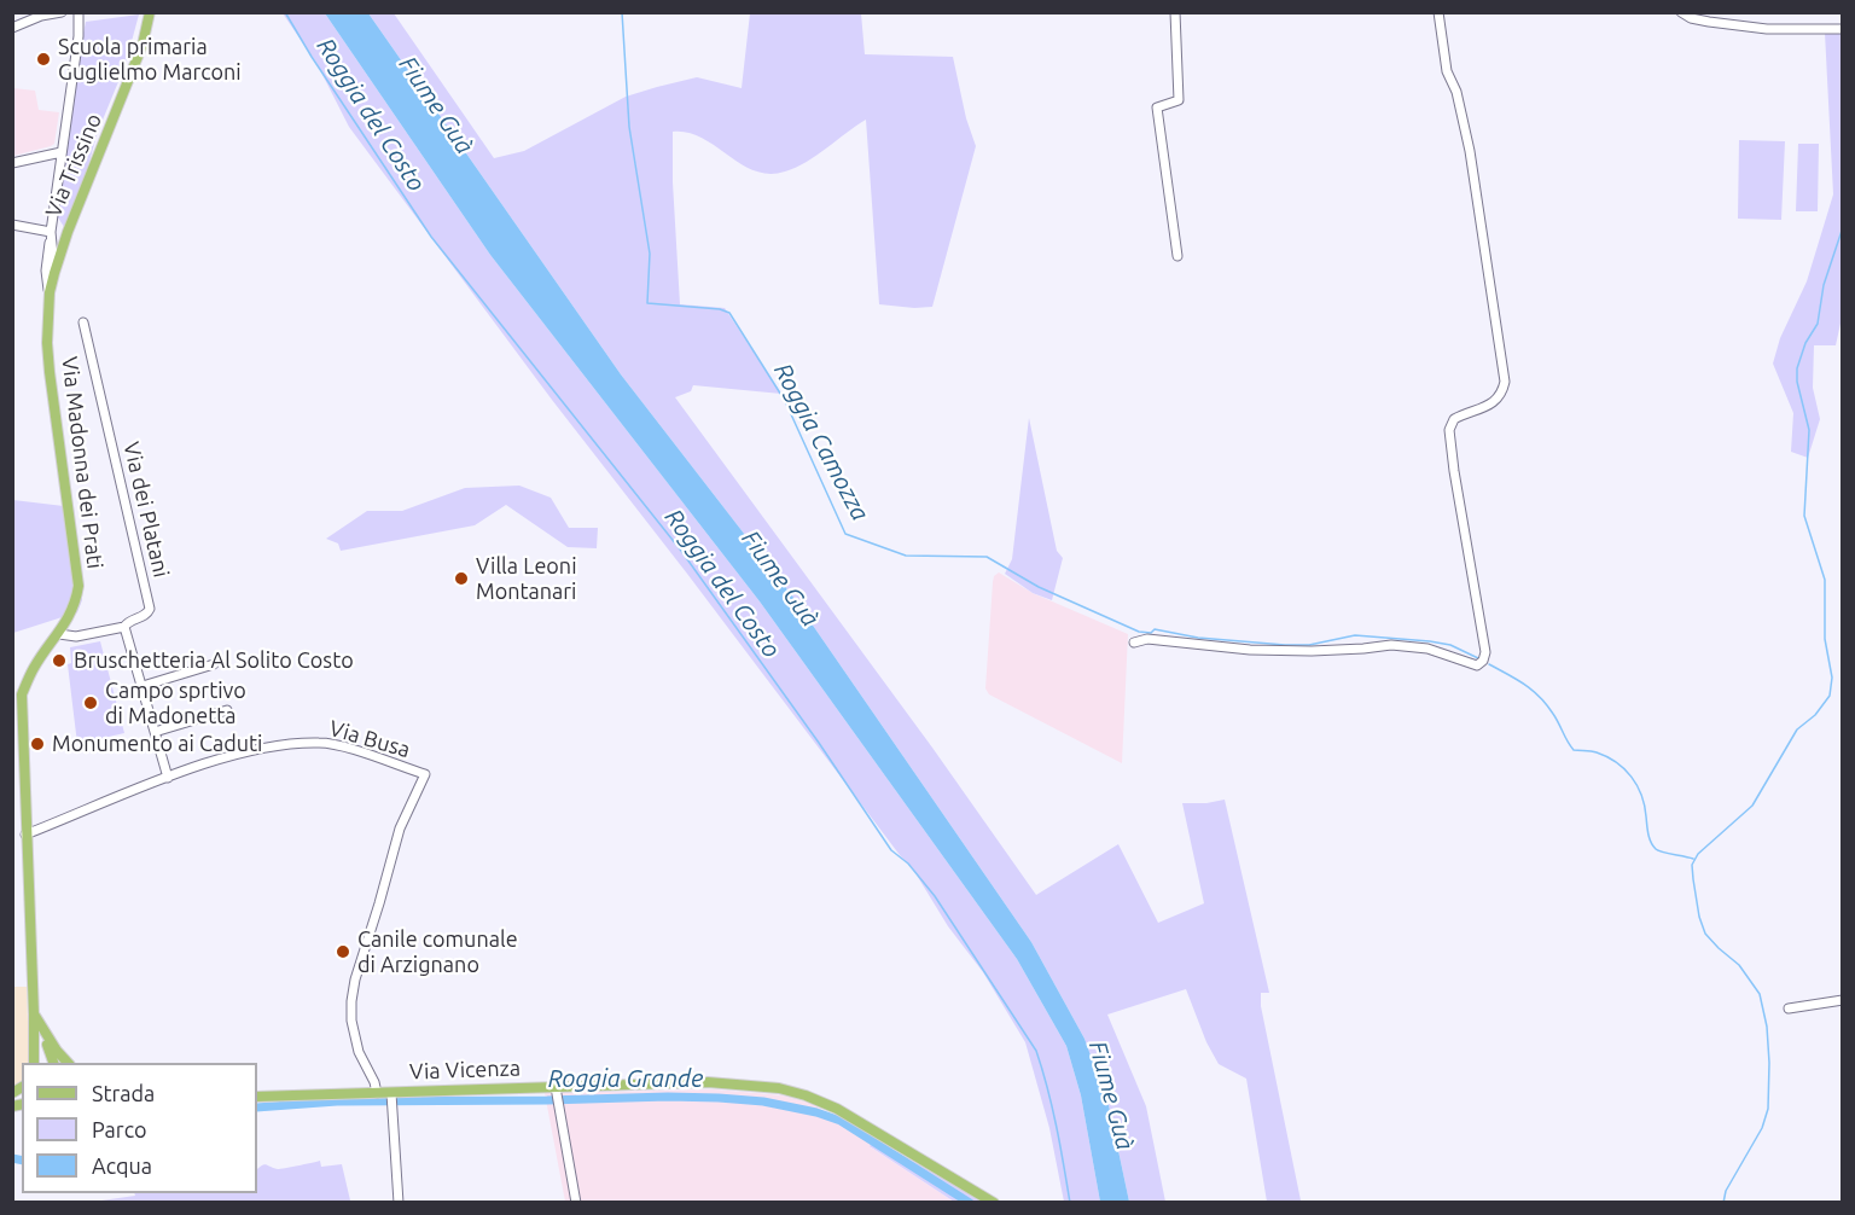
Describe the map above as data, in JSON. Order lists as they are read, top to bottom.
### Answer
{
  "streets": {
    "main road": ["Via Trissino", "Via Madonna dei Prati", "Via Vicenza"],
    "street": ["Via dei Platani", "Via Busa"]
  },
  "crossings": [
    ["Via Trissino", "Via Madonna dei Prati"],
    ["Via Madonna dei Prati", "Via Busa"],
    ["Via Busa", "Via Vicenza"]
  ],
  "water": [
    "Fiume Guà",
    "Roggia del Costo",
    "Roggia Camozza",
    "Roggia Grande"
  ],
  "places": [
    "Scuola primaria Guglielmo Marconi",
    "Villa Leoni Montanari",
    "Bruschetteria Al Solito Costo",
    "Campo sprtivo di Madonetta",
    "Monumento ai Caduti",
    "Canile comunale di Arzignano"
  ],
  "legend": ["Strada", "Parco", "Acqua"]
}
